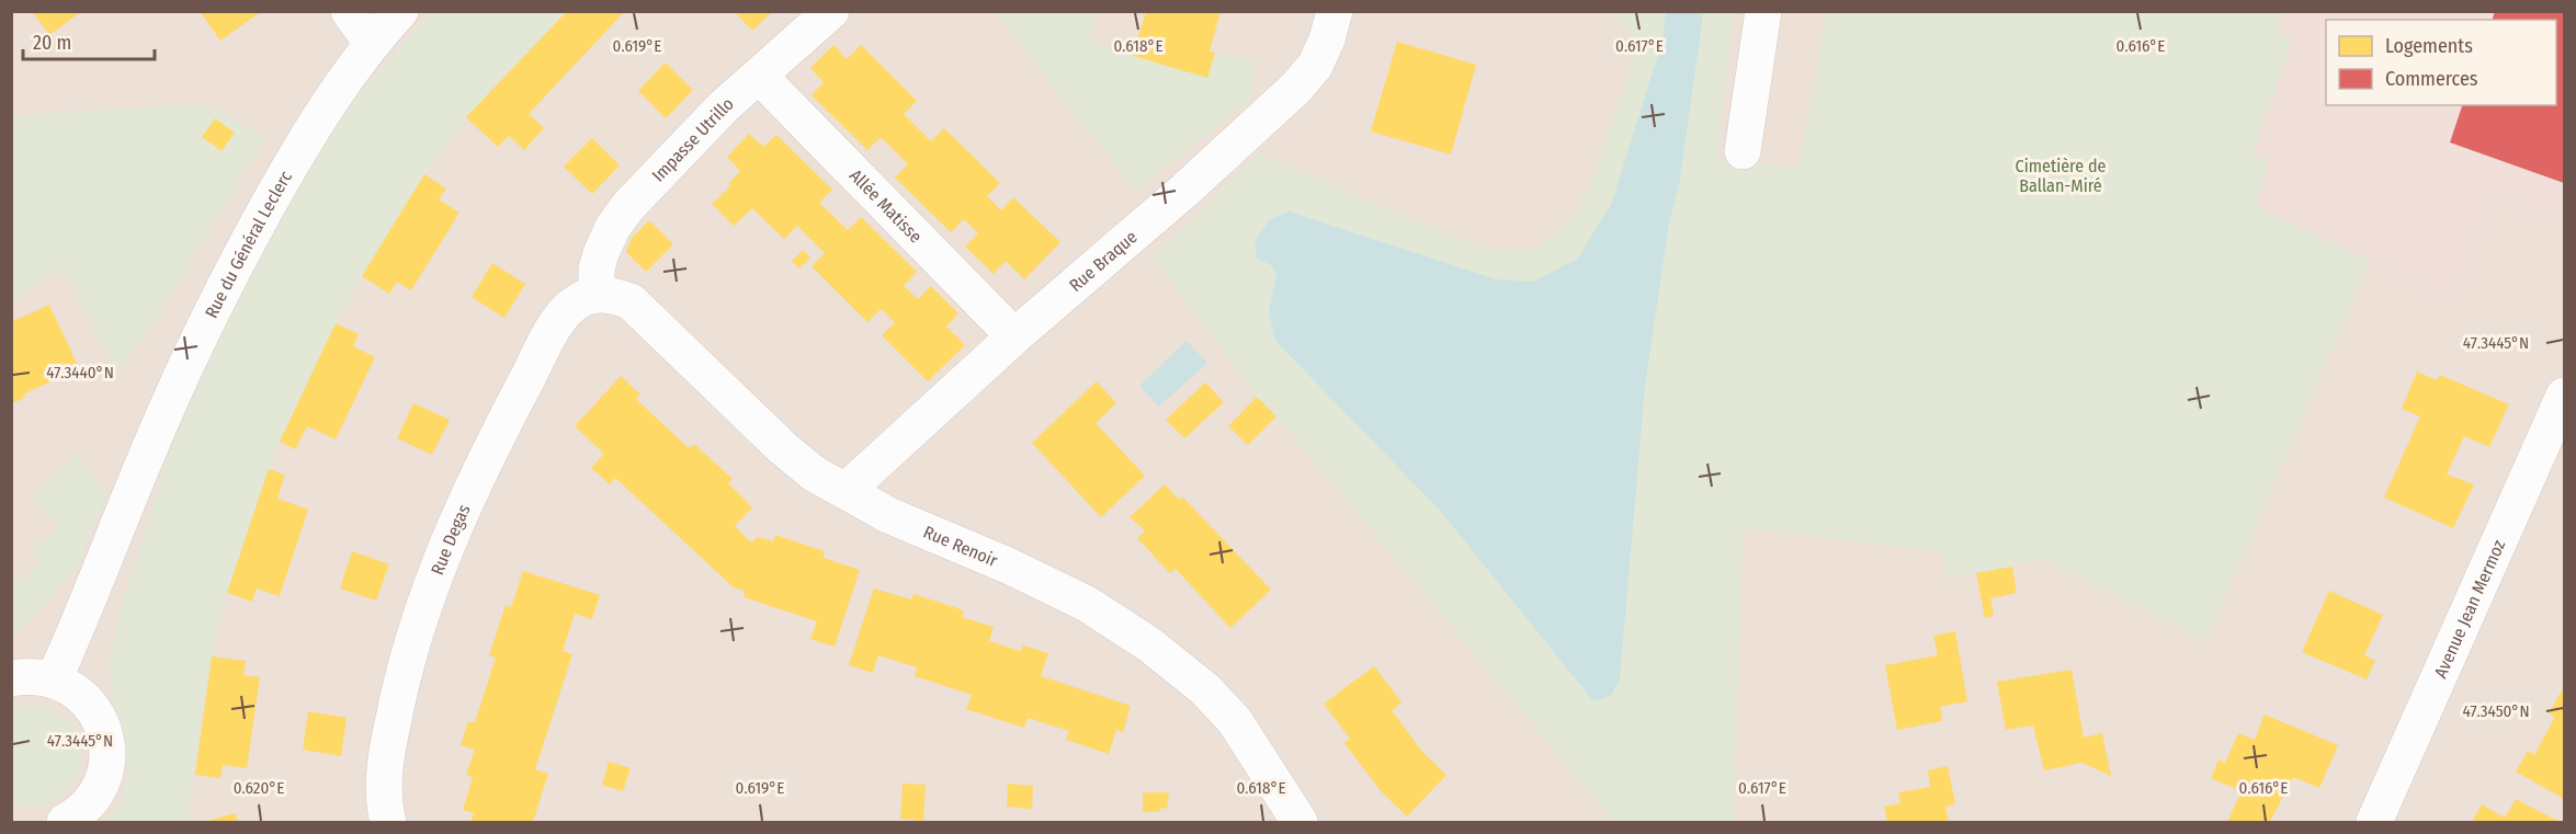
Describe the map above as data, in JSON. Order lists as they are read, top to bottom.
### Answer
{
  "streets": {
    "street": [
      "Impasse Utrillo",
      "Allée Matisse",
      "Rue du Général Leclerc",
      "Rue Braque",
      "Rue Degas",
      "Rue Renoir",
      "Avenue Jean Mermoz"
    ]
  },
  "crossings": [
    ["Impasse Utrillo", "Allée Matisse"],
    ["Impasse Utrillo", "Rue Degas"],
    ["Impasse Utrillo", "Rue Renoir"],
    ["Allée Matisse", "Rue Braque"],
    ["Rue Braque", "Rue Renoir"],
    ["Rue Degas", "Rue Renoir"]
  ],
  "parks": ["Cimetière de Ballan-Miré"],
  "legend": ["Logements", "Commerces"],
  "scale_bar": "20 m",
  "coordinates": [
    "0.619°E",
    "0.618°E",
    "0.617°E",
    "0.616°E",
    "47.3445°N",
    "47.3440°N",
    "47.3450°N",
    "0.620°E"
  ]
}
